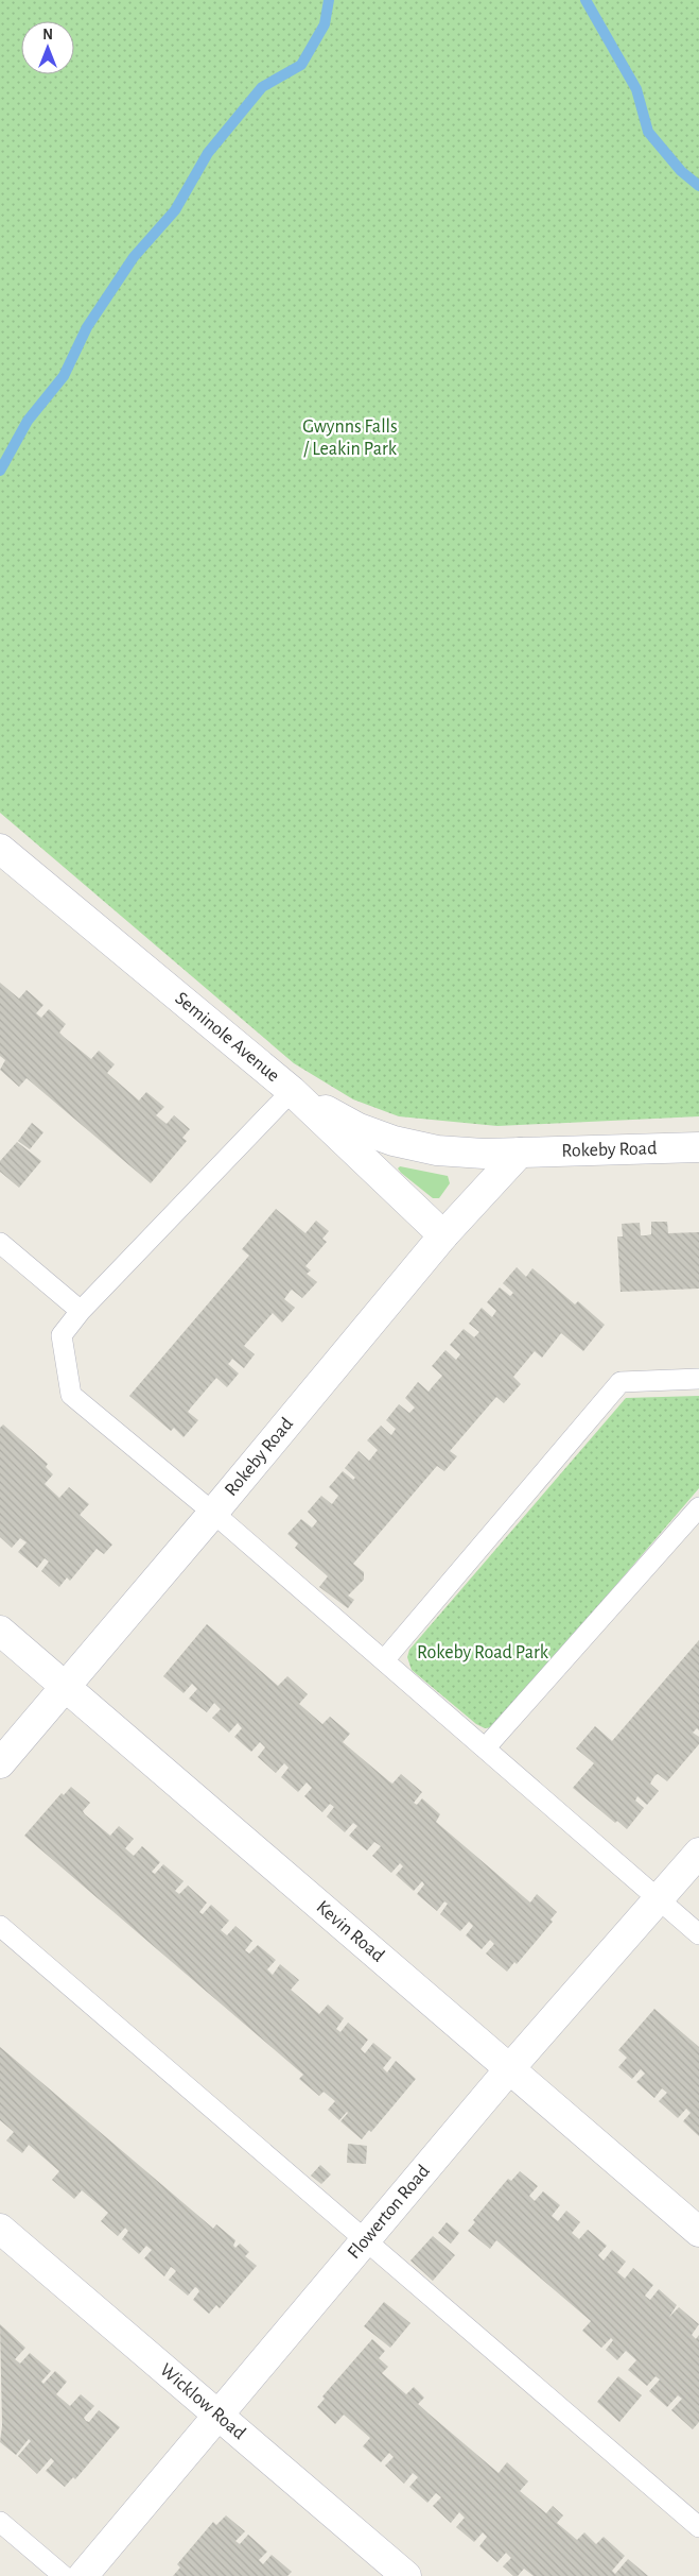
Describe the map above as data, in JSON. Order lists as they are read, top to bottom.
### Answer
{
  "streets": {
    "street": [
      "Seminole Avenue",
      "Rokeby Road",
      "Kevin Road",
      "Flowerton Road",
      "Wicklow Road"
    ]
  },
  "crossings": [
    ["Seminole Avenue", "Rokeby Road"],
    ["Rokeby Road", "Kevin Road"],
    ["Kevin Road", "Flowerton Road"],
    ["Flowerton Road", "Wicklow Road"]
  ],
  "parks": ["Gwynns Falls / Leakin Park", "Rokeby Road Park"],
  "north": "top"
}
